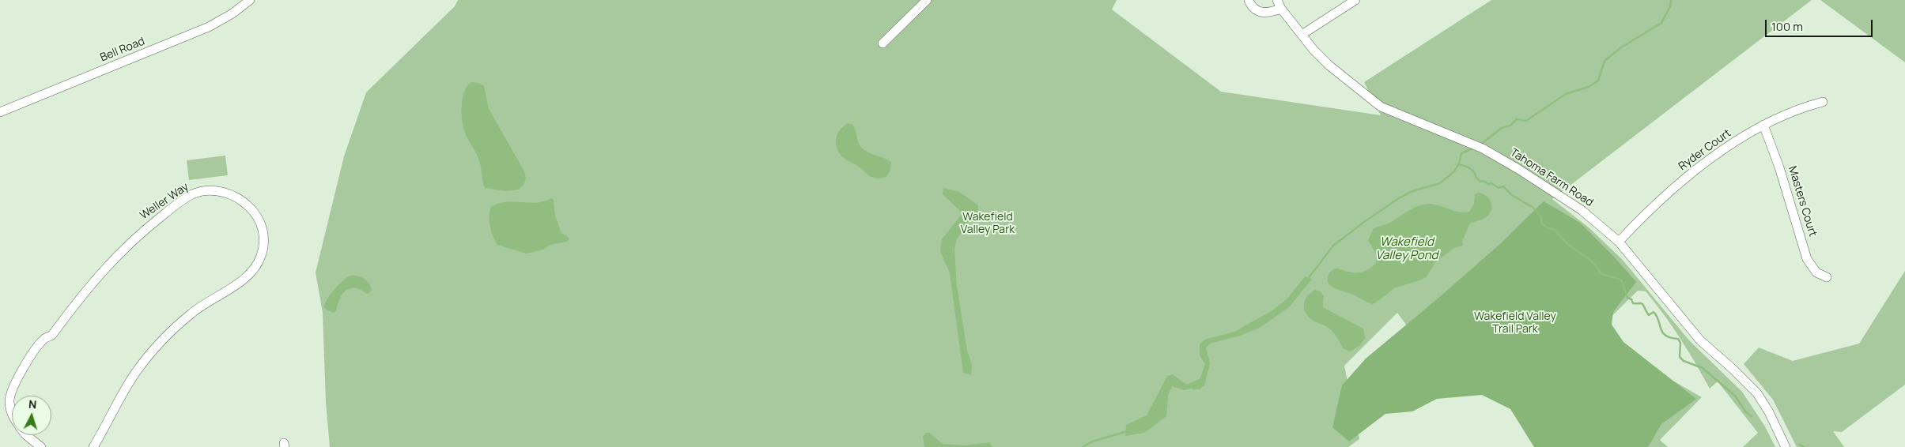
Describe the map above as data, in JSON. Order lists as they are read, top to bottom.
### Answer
{
  "streets": {
    "street": [
      "Bell Road",
      "Ryder Court",
      "Tahoma Farm Road",
      "Weller Way",
      "Masters Court"
    ]
  },
  "crossings": [
    ["Ryder Court", "Tahoma Farm Road"],
    ["Ryder Court", "Masters Court"]
  ],
  "water": ["Wakefield Valley Pond"],
  "parks": ["Wakefield Valley Park", "Wakefield Valley Trail Park"],
  "scale_bar": "100 m",
  "north": "top"
}
